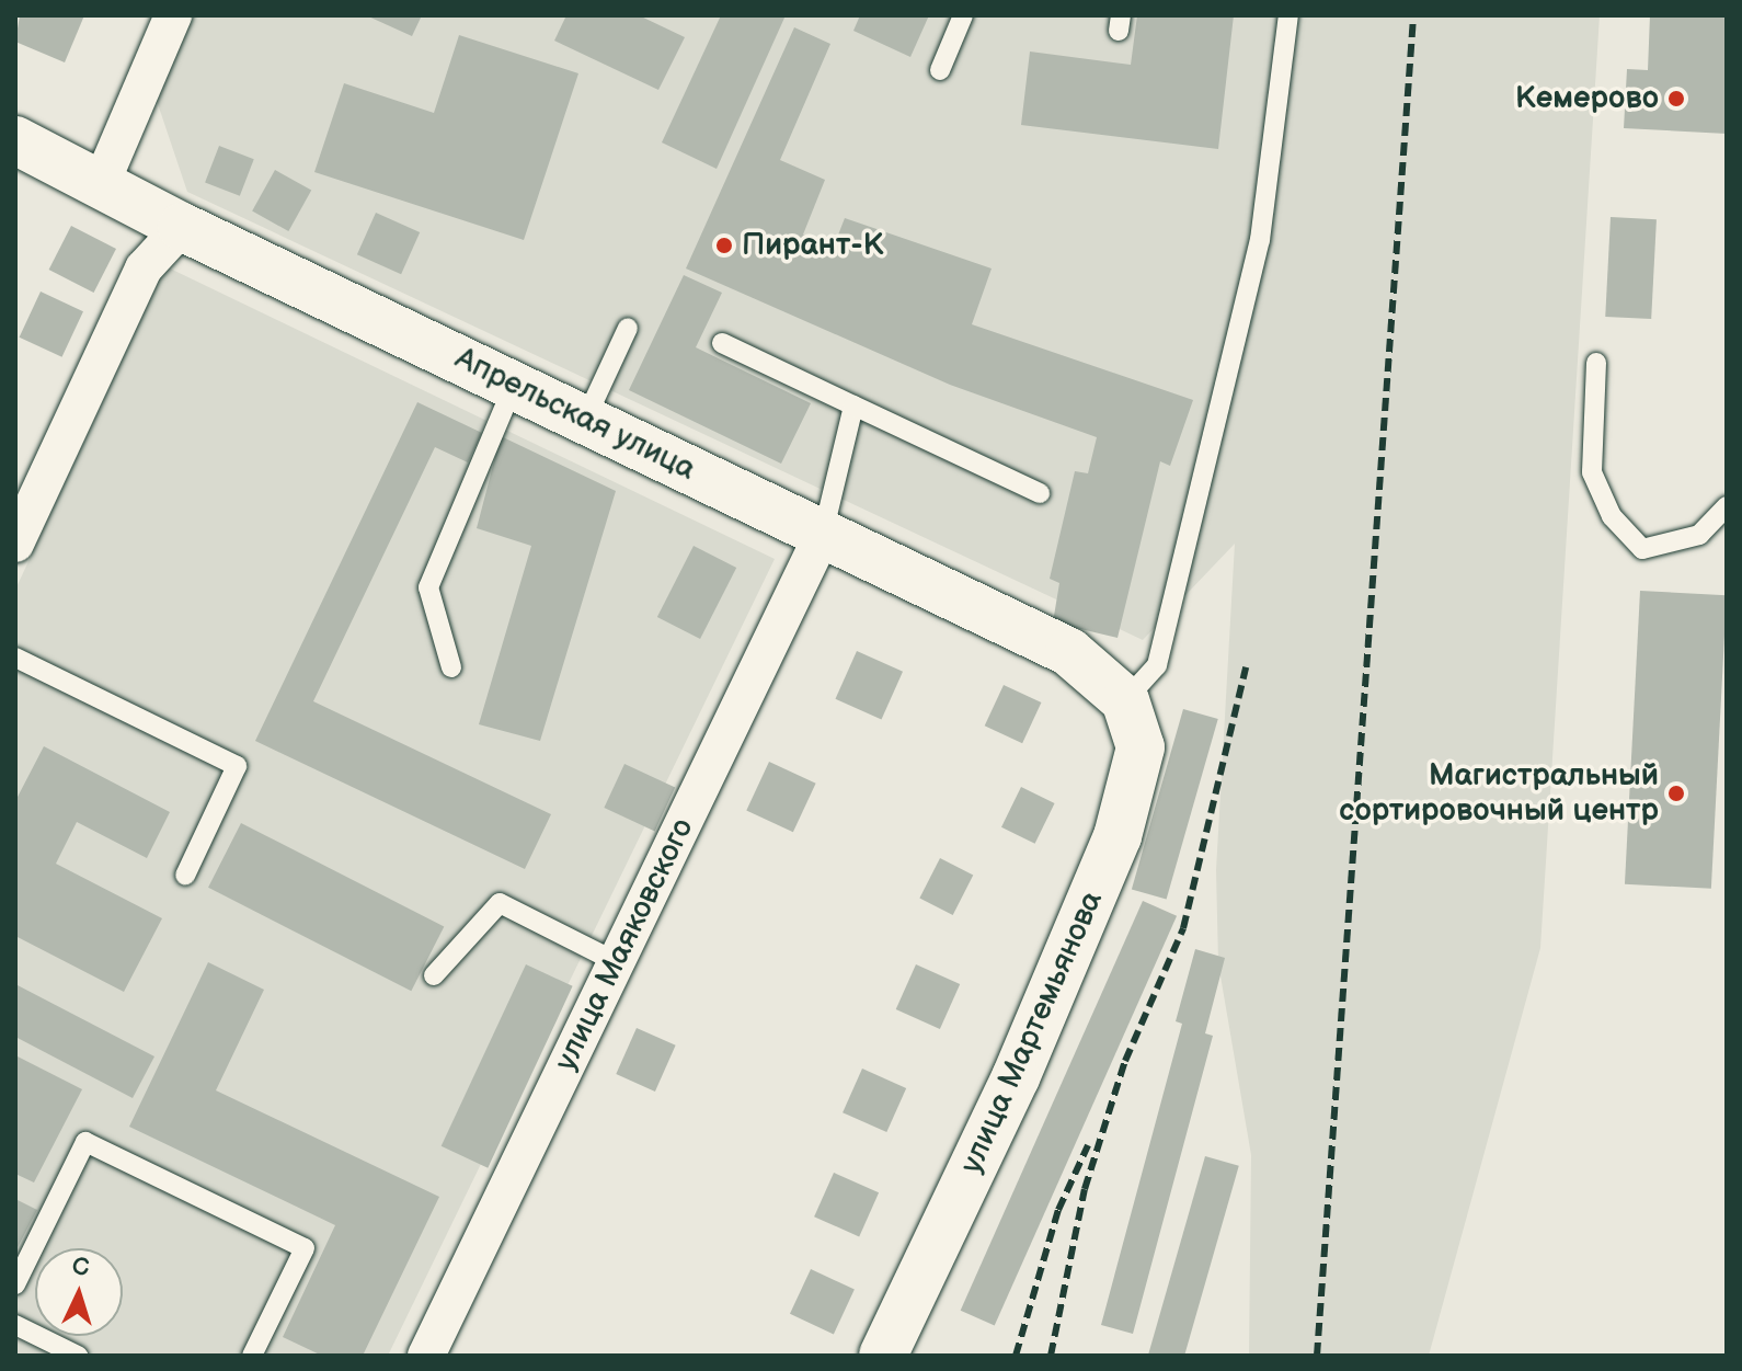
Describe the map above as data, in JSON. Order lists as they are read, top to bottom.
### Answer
{
  "streets": {
    "street": ["Апрельская улица", "улица Маяковского", "улица Мартемьянова"]
  },
  "crossings": [
    ["Апрельская улица", "улица Маяковского"],
    ["Апрельская улица", "улица Мартемьянова"]
  ],
  "places": ["Кемерово", "Пирант-К", "Магистральный сортировочный центр"],
  "north": "top"
}
